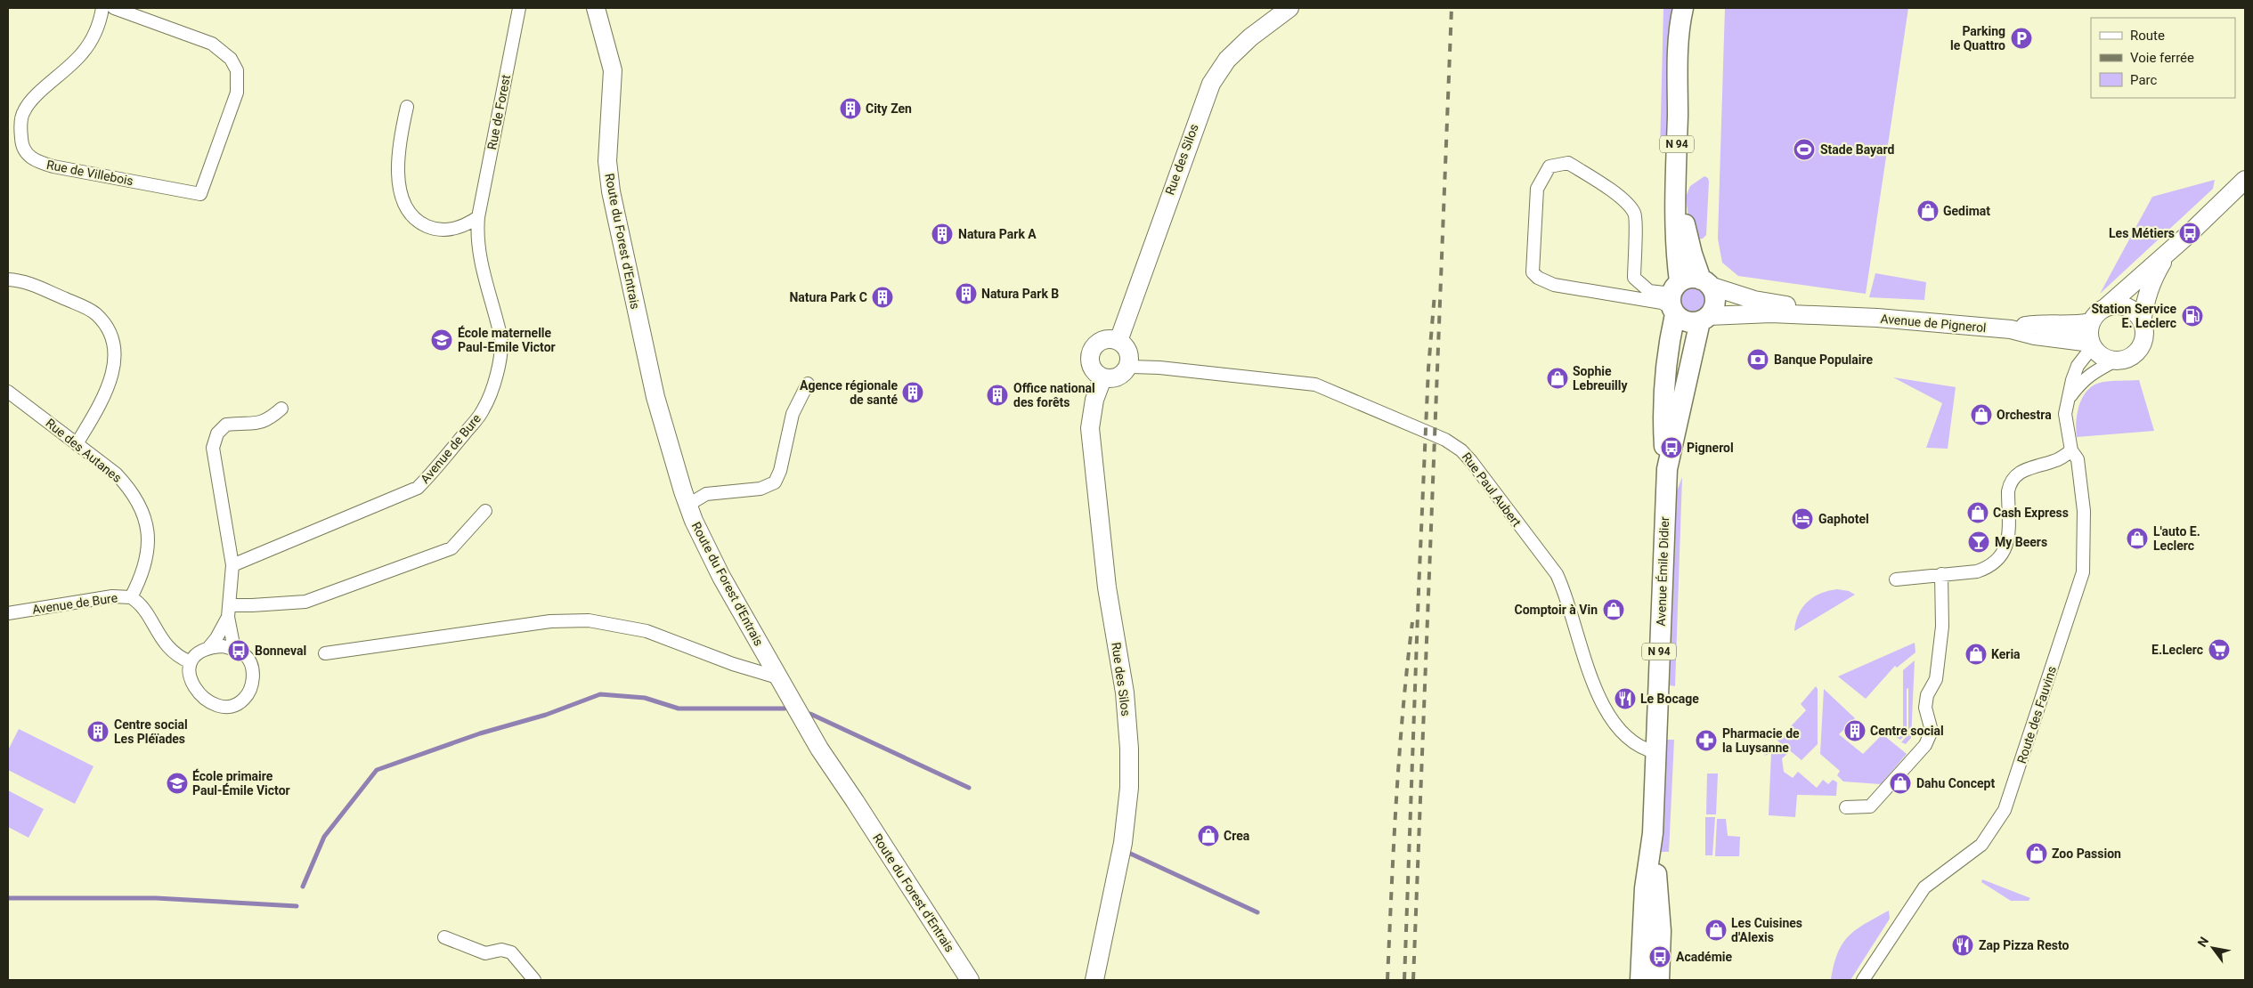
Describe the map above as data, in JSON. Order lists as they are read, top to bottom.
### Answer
{
  "streets": {
    "main road": ["N 94", "Avenue Émile Didier"],
    "street": [
      "Rue de Forest",
      "Rue des Silos",
      "Rue de Villebois",
      "Route du Forest d'Entrais",
      "Avenue de Pignerol",
      "Avenue de Bure",
      "Rue des Autanes",
      "Rue Paul Aubert",
      "Route des Fauvins"
    ]
  },
  "crossings": [
    ["Rue de Forest", "Avenue de Bure"],
    ["Rue des Silos", "Rue Paul Aubert"],
    ["Avenue de Pignerol", "Avenue Émile Didier"],
    ["Avenue de Pignerol", "Route des Fauvins"],
    ["Avenue de Bure", "Rue des Autanes"],
    ["Rue Paul Aubert", "Avenue Émile Didier"]
  ],
  "places": {
    "parking": ["Parking le Quattro"],
    "building": [
      "City Zen",
      "Natura Park A",
      "Natura Park B",
      "Natura Park C",
      "Agence régionale de santé",
      "Office national des forêts",
      "Centre social",
      "Centre social Les Pléïades"
    ],
    "sports": ["Stade Bayard"],
    "shop": [
      "Gedimat",
      "Sophie Lebreuilly",
      "Orchestra",
      "Cash Express",
      "L'auto E. Leclerc",
      "Comptoir à Vin",
      "Keria",
      "Dahu Concept",
      "Crea",
      "Zoo Passion",
      "Les Cuisines d'Alexis"
    ],
    "bus stop": [
      "Les Métiers",
      "Pignerol",
      "Bonneval",
      "Académie"
    ],
    "fuel station": ["Station Service E. Leclerc"],
    "school or university": ["École maternelle Paul-Emile Victor", "École primaire Paul-Émile Victor"],
    "bank": ["Banque Populaire"],
    "hotel": ["Gaphotel"],
    "bar": ["My Beers"],
    "supermarket": ["E.Leclerc"],
    "restaurant": ["Le Bocage", "Zap Pizza Resto"],
    "pharmacy": ["Pharmacie de la Luysanne"]
  },
  "legend": ["Route", "Voie ferrée", "Parc"],
  "north": "top left"
}
